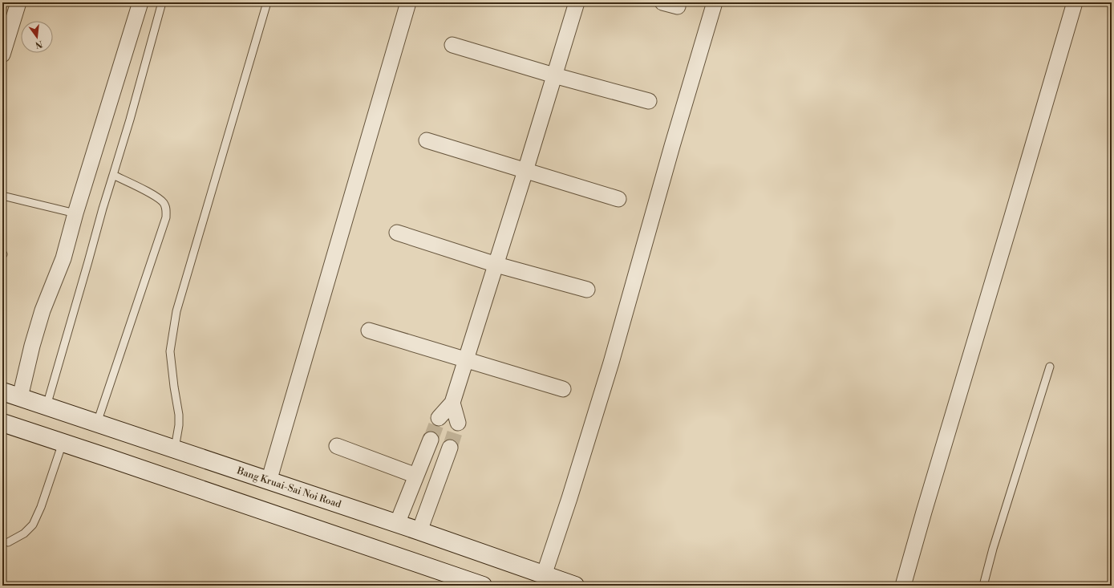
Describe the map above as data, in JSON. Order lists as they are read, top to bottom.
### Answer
{
  "streets": {
    "main road": ["Bang Kruai-Sai Noi Road"]
  },
  "north": "bottom"
}
